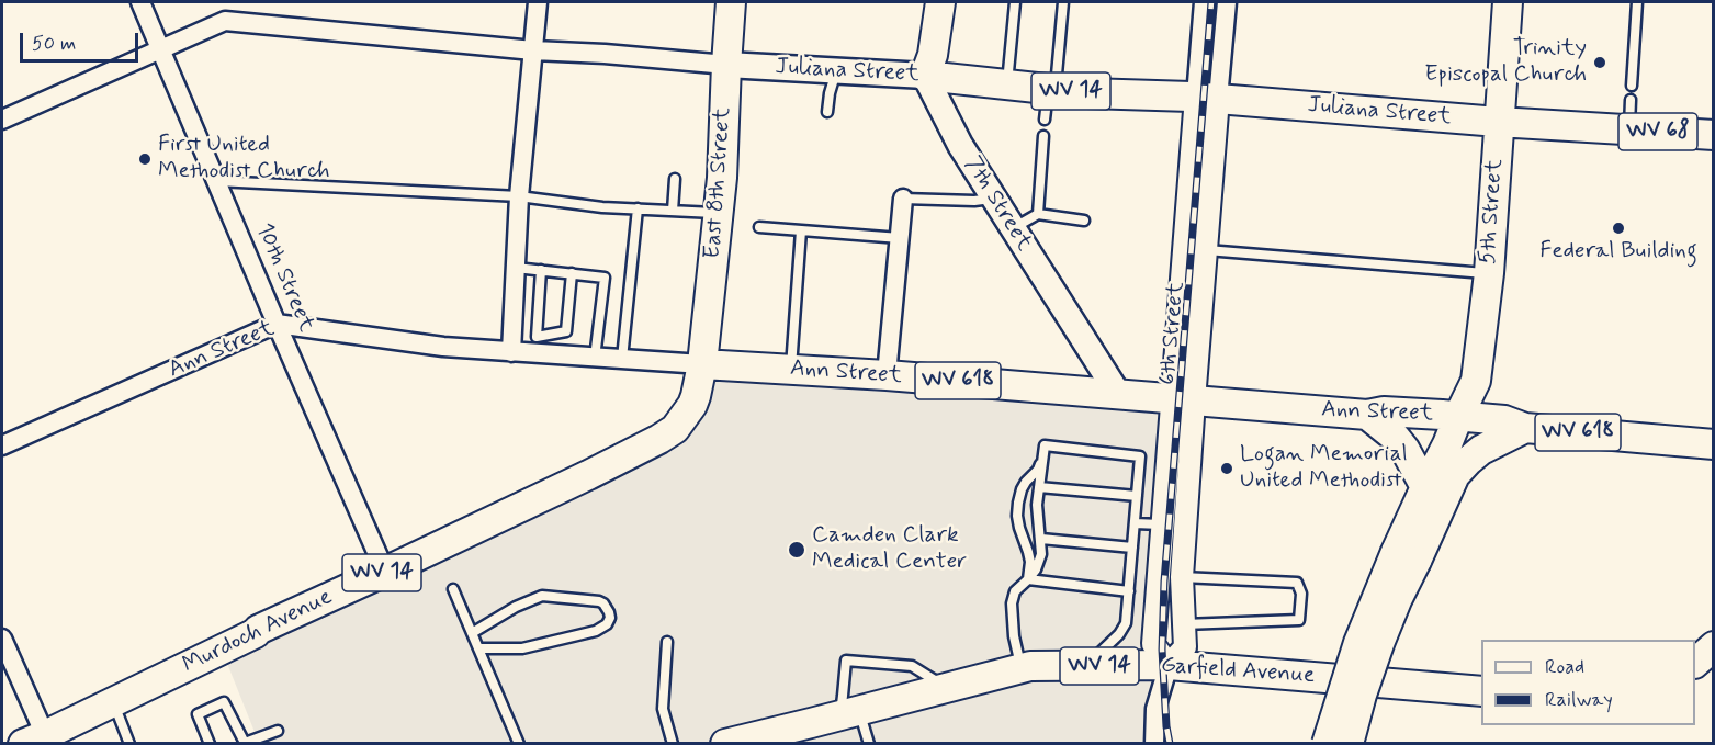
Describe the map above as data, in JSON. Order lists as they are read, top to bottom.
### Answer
{
  "streets": {
    "main road": [
      "Juliana Street",
      "WV 14",
      "WV 68",
      "East 8th Street",
      "7th Street",
      "5th Street",
      "Ann Street",
      "WV 618",
      "Murdoch Avenue",
      "Garfield Avenue"
    ],
    "street": ["10th Street", "6th Street"]
  },
  "crossings": [
    ["Juliana Street", "East 8th Street"],
    ["Juliana Street", "7th Street"],
    ["Juliana Street", "5th Street"],
    ["Juliana Street", "10th Street"],
    ["Juliana Street", "6th Street"],
    ["East 8th Street", "Ann Street"],
    ["East 8th Street", "Murdoch Avenue"],
    ["7th Street", "Ann Street"],
    ["5th Street", "Ann Street"],
    ["5th Street", "WV 618"],
    ["10th Street", "Ann Street"],
    ["10th Street", "Murdoch Avenue"],
    ["6th Street", "Ann Street"],
    ["6th Street", "Garfield Avenue"],
    ["Ann Street", "WV 618"],
    ["Ann Street", "Murdoch Avenue"]
  ],
  "places": [
    "Trinity Episcopal Church",
    "First United Methodist Church",
    "Federal Building",
    "Logan Memorial United Methodist",
    "Camden Clark Medical Center"
  ],
  "legend": ["Road", "Railway"],
  "scale_bar": "50 m"
}
